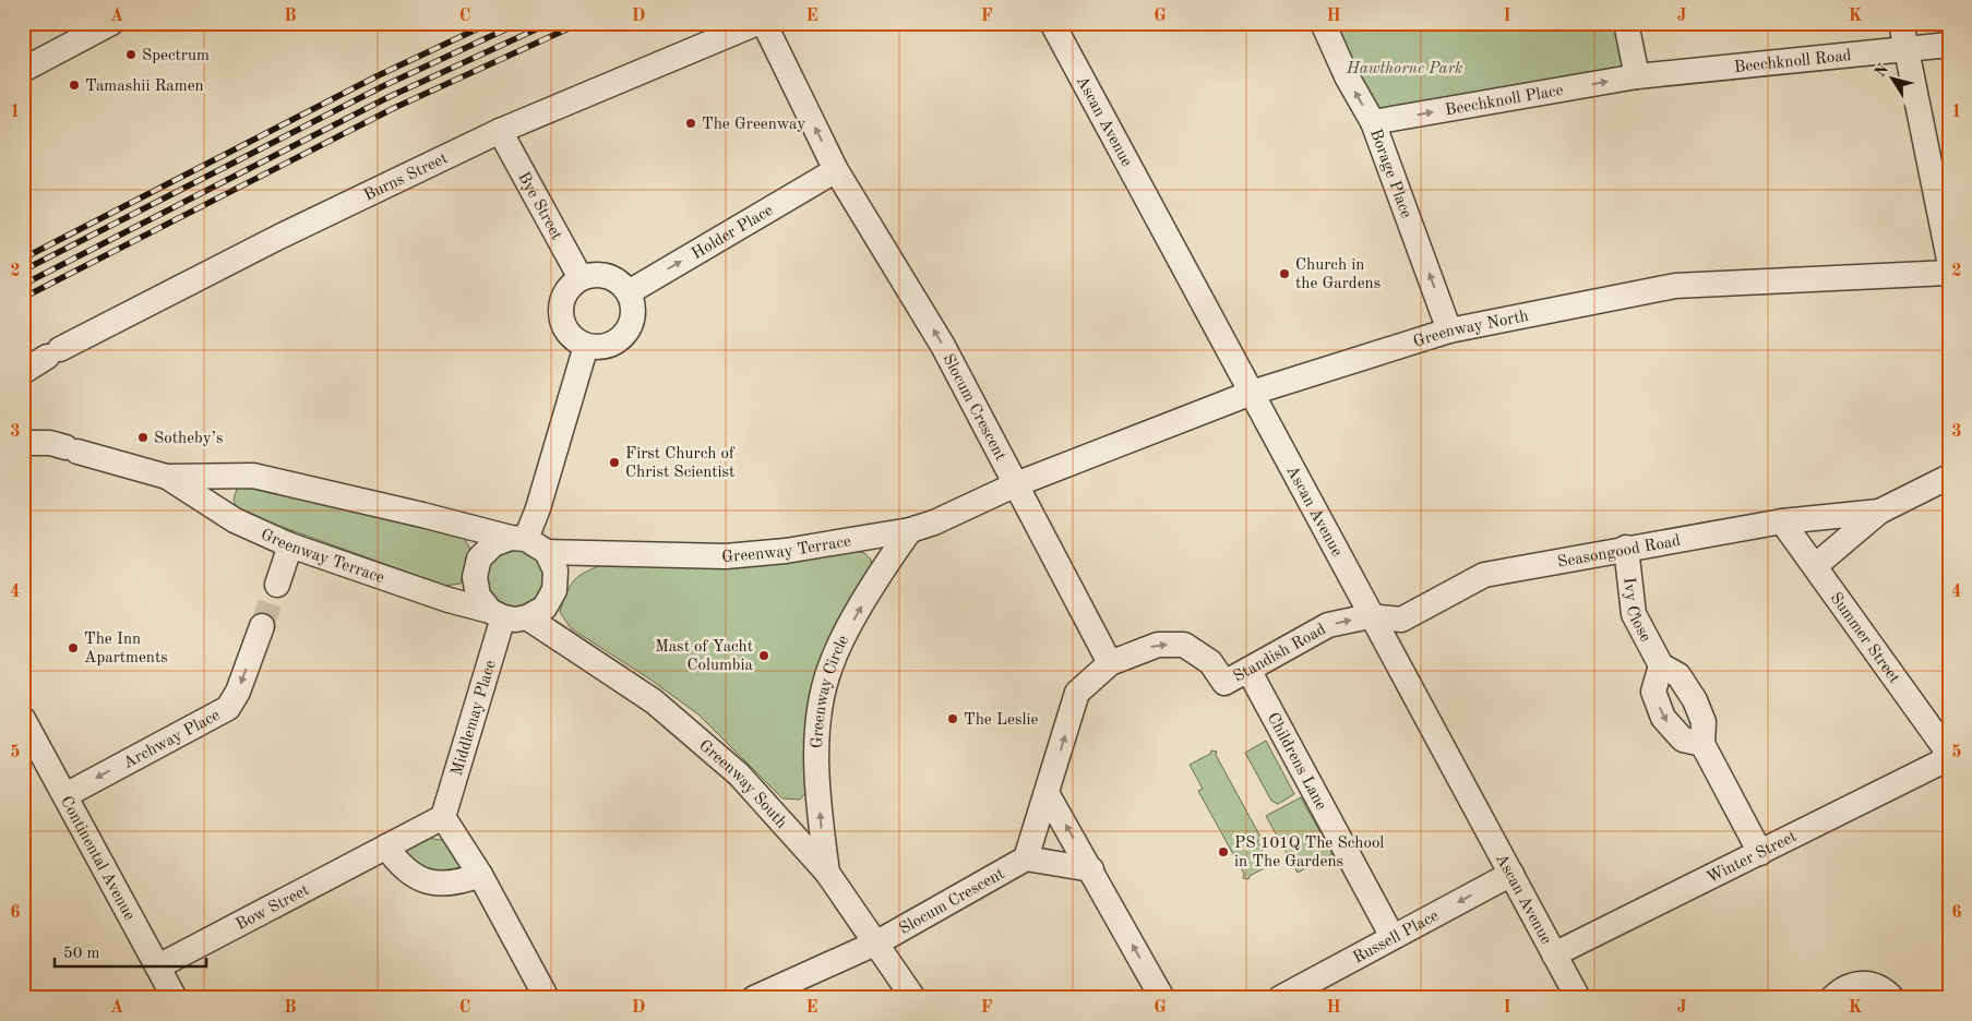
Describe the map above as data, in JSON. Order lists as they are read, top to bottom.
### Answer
{
  "streets": {
    "street": [
      "Beechknoll Road",
      "Beechknoll Place",
      "Ascan Avenue",
      "Borage Place",
      "Burns Street",
      "Bye Street",
      "Holder Place",
      "Greenway North",
      "Slocum Crescent",
      "Greenway Terrace",
      "Seasongood Road",
      "Ivy Close",
      "Summer Street",
      "Standish Road",
      "Greenway Circle",
      "Middlemay Place",
      "Archway Place",
      "Childrens Lane",
      "Greenway South",
      "Winter Street",
      "Continental Avenue",
      "Bow Street",
      "Russell Place"
    ]
  },
  "crossings": [
    ["Beechknoll Road", "Beechknoll Place"],
    ["Beechknoll Place", "Borage Place"],
    ["Ascan Avenue", "Greenway North"],
    ["Ascan Avenue", "Seasongood Road"],
    ["Ascan Avenue", "Standish Road"],
    ["Ascan Avenue", "Winter Street"],
    ["Ascan Avenue", "Russell Place"],
    ["Borage Place", "Greenway North"],
    ["Burns Street", "Bye Street"],
    ["Bye Street", "Holder Place"],
    ["Holder Place", "Slocum Crescent"],
    ["Greenway North", "Slocum Crescent"],
    ["Greenway North", "Greenway Terrace"],
    ["Slocum Crescent", "Greenway Terrace"],
    ["Slocum Crescent", "Standish Road"],
    ["Slocum Crescent", "Greenway South"],
    ["Greenway Terrace", "Greenway Circle"],
    ["Greenway Terrace", "Middlemay Place"],
    ["Greenway Terrace", "Greenway South"],
    ["Seasongood Road", "Ivy Close"],
    ["Seasongood Road", "Summer Street"],
    ["Seasongood Road", "Standish Road"],
    ["Ivy Close", "Winter Street"],
    ["Standish Road", "Childrens Lane"],
    ["Greenway Circle", "Greenway South"],
    ["Middlemay Place", "Greenway South"],
    ["Middlemay Place", "Bow Street"],
    ["Archway Place", "Continental Avenue"],
    ["Childrens Lane", "Russell Place"],
    ["Continental Avenue", "Bow Street"]
  ],
  "one_way": [
    "Beechknoll Place",
    "Borage Place",
    "Holder Place",
    "Slocum Crescent",
    "Standish Road",
    "Greenway Circle",
    "Archway Place",
    "Russell Place"
  ],
  "parks": ["Hawthorne Park"],
  "places": [
    "Spectrum",
    "Tamashii Ramen",
    "The Greenway",
    "Church in the Gardens",
    "Sotheby’s",
    "First Church of Christ Scientist",
    "The Inn Apartments",
    "Mast of Yacht Columbia",
    "The Leslie",
    "PS 101Q The School in The Gardens"
  ],
  "scale_bar": "50 m",
  "north": "top left",
  "grid": {
    "columns": [
      "A",
      "B",
      "C",
      "D",
      "E",
      "F",
      "G",
      "H",
      "I",
      "J",
      "K"
    ],
    "rows": [
      "1",
      "2",
      "3",
      "4",
      "5",
      "6"
    ]
  }
}
